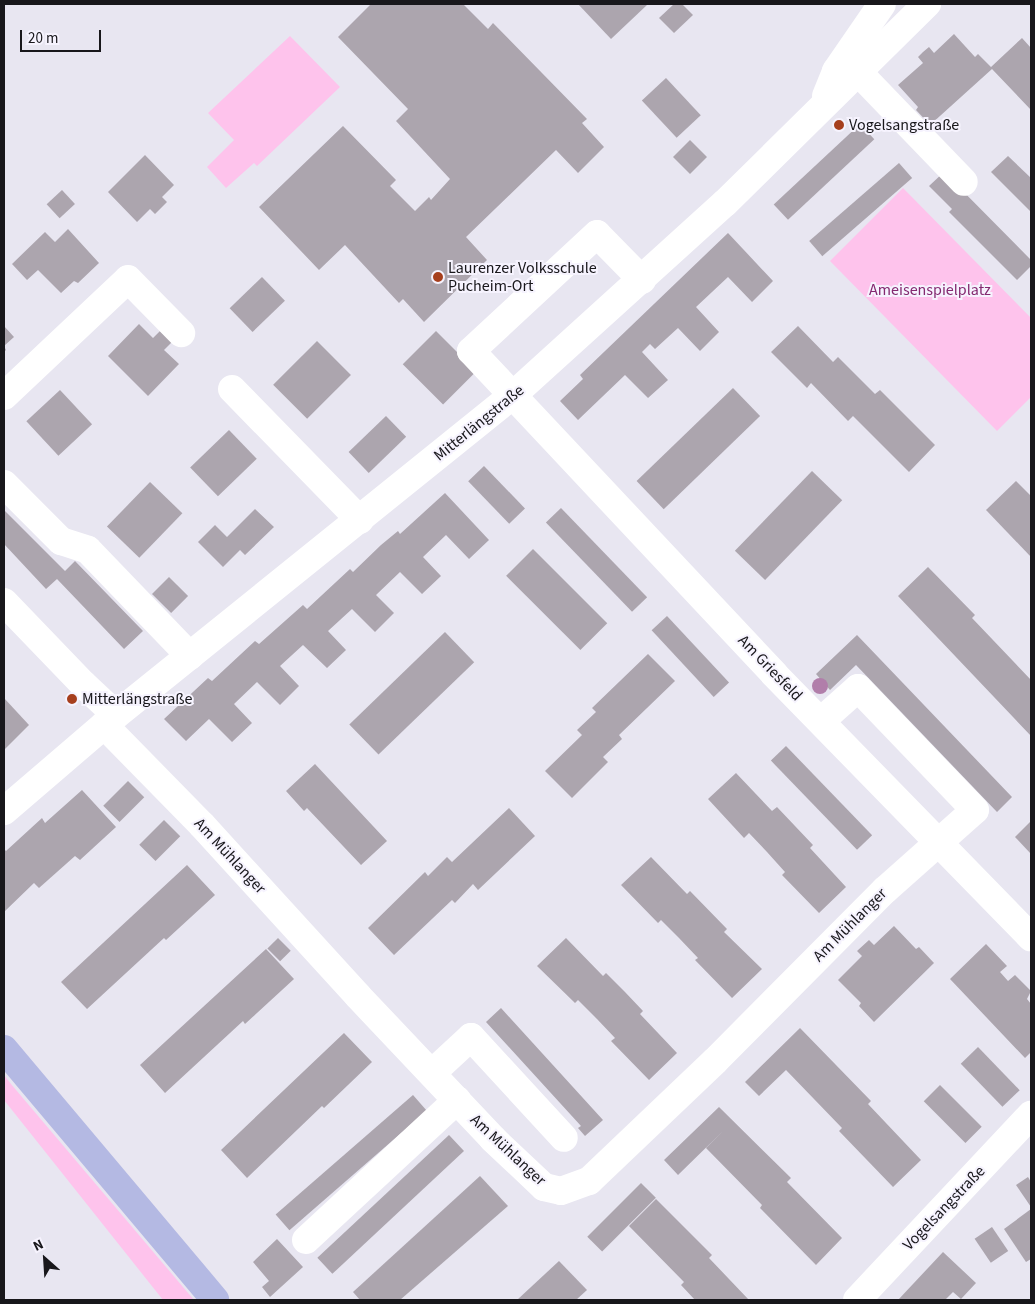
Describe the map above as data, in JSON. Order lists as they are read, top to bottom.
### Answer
{
  "streets": {
    "street": [
      "Mitterlängstraße",
      "Am Griesfeld",
      "Am Mühlanger",
      "Vogelsangstraße"
    ]
  },
  "crossings": [
    ["Mitterlängstraße", "Am Griesfeld"],
    ["Mitterlängstraße", "Am Mühlanger"],
    ["Am Griesfeld", "Am Mühlanger"]
  ],
  "parks": ["Ameisenspielplatz"],
  "places": ["Vogelsangstraße", "Laurenzer Volksschule Pucheim-Ort", "Mitterlängstraße"],
  "scale_bar": "20 m",
  "north": "top left"
}
